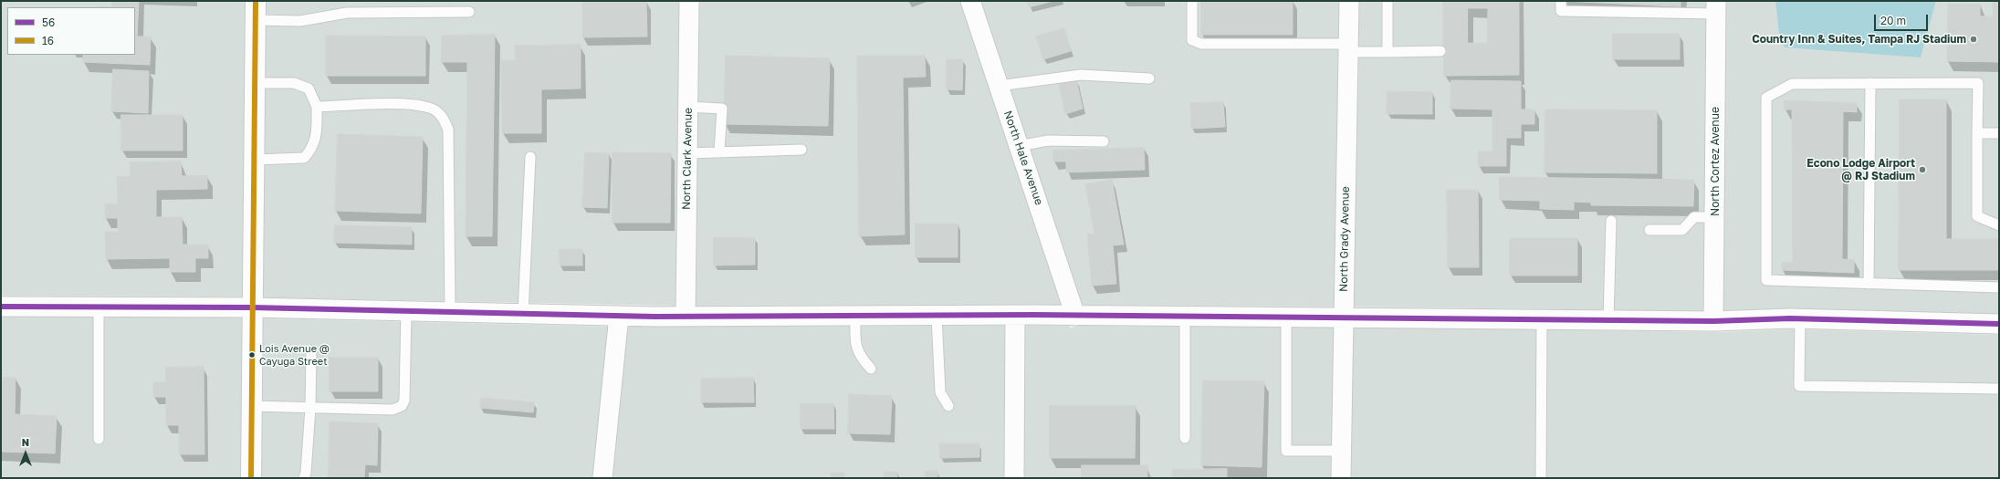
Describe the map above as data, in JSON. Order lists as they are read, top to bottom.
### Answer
{
  "streets": {
    "street": [
      "North Hale Avenue",
      "North Clark Avenue",
      "North Cortez Avenue",
      "North Grady Avenue"
    ]
  },
  "places": ["Country Inn & Suites, Tampa RJ Stadium", "Econo Lodge Airport @ RJ Stadium", "Lois Avenue @ Cayuga Street"],
  "lines": ["transit line 16", "transit line 56"],
  "legend": ["56", "16"],
  "scale_bar": "20 m",
  "north": "top"
}
